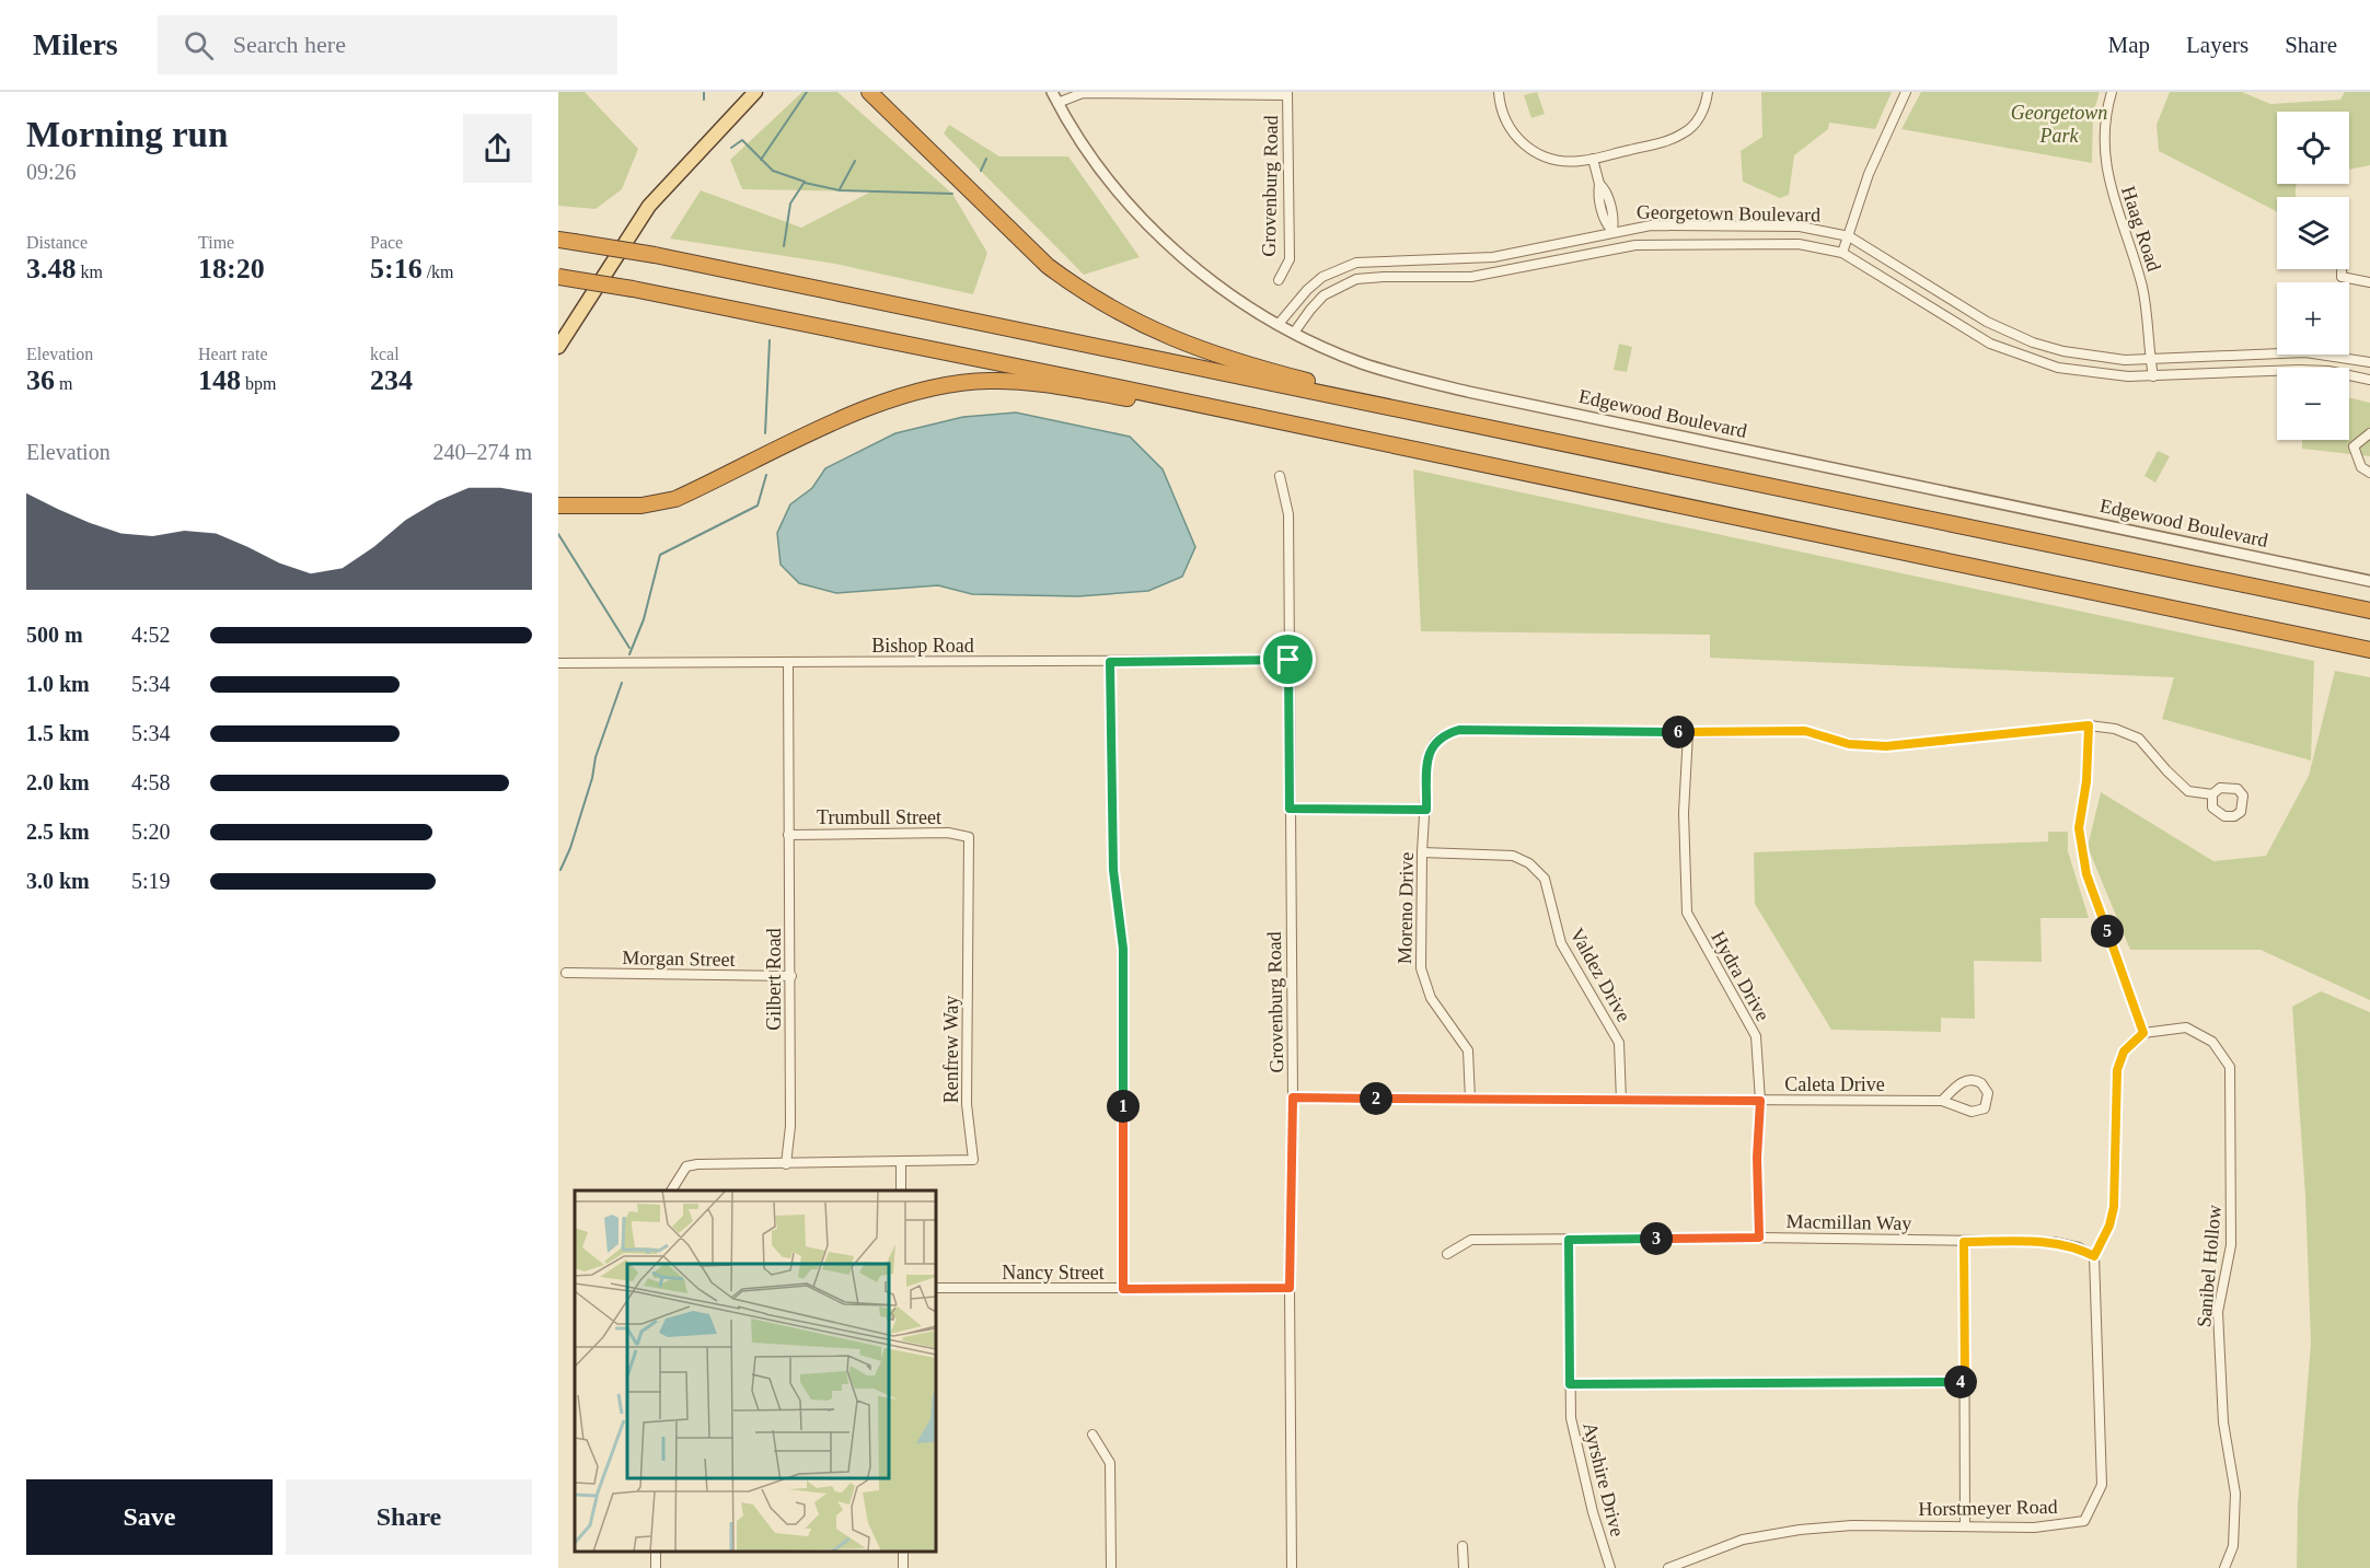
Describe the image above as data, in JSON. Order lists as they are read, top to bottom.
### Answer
{
  "streets": {
    "street": [
      "Grovenburg Road",
      "Georgetown Boulevard",
      "Haag Road",
      "Edgewood Boulevard",
      "Bishop Road",
      "Trumbull Street",
      "Moreno Drive",
      "Morgan Street",
      "Valdez Drive",
      "Hydra Drive",
      "Gilbert Road",
      "Renfrew Way",
      "Caleta Drive",
      "Macmillan Way",
      "Sanibel Hollow",
      "Nancy Street",
      "Ayrshire Drive",
      "Horstmeyer Road"
    ]
  },
  "crossings": [
    ["Grovenburg Road", "Bishop Road"],
    ["Grovenburg Road", "Caleta Drive"],
    ["Grovenburg Road", "Nancy Street"],
    ["Georgetown Boulevard", "Haag Road"],
    ["Georgetown Boulevard", "Edgewood Boulevard"],
    ["Bishop Road", "Gilbert Road"],
    ["Trumbull Street", "Gilbert Road"],
    ["Trumbull Street", "Renfrew Way"],
    ["Moreno Drive", "Valdez Drive"],
    ["Moreno Drive", "Hydra Drive"],
    ["Moreno Drive", "Caleta Drive"],
    ["Morgan Street", "Gilbert Road"],
    ["Valdez Drive", "Caleta Drive"],
    ["Hydra Drive", "Caleta Drive"],
    ["Hydra Drive", "Macmillan Way"],
    ["Macmillan Way", "Ayrshire Drive"],
    ["Macmillan Way", "Horstmeyer Road"]
  ],
  "parks": ["Georgetown Park"],
  "page": {
    "header": "Milers",
    "search": "Search here",
    "nav": ["Map", "Layers", "Share"],
    "heading": ["Morning run", "09:26"],
    "map_buttons": ["+", "−"],
    "stats": [
      ["Distance", "3.48 km"],
      ["Time", "18:20"],
      ["Pace", "5:16 /km"],
      ["Elevation", "36 m"],
      ["Heart rate", "148 bpm"],
      ["kcal", "234"]
    ],
    "chart": ["Elevation", "240–274 m"],
    "list": [
      {
        "name": "500 m",
        "note": "4:52"
      },
      {
        "name": "1.0 km",
        "note": "5:34"
      },
      {
        "name": "1.5 km",
        "note": "5:34"
      },
      {
        "name": "2.0 km",
        "note": "4:58"
      },
      {
        "name": "2.5 km",
        "note": "5:20"
      },
      {
        "name": "3.0 km",
        "note": "5:19"
      }
    ],
    "pins": [
      "6",
      "5",
      "2",
      "1",
      "3",
      "4"
    ],
    "buttons": ["Save", "Share"]
  }
}
